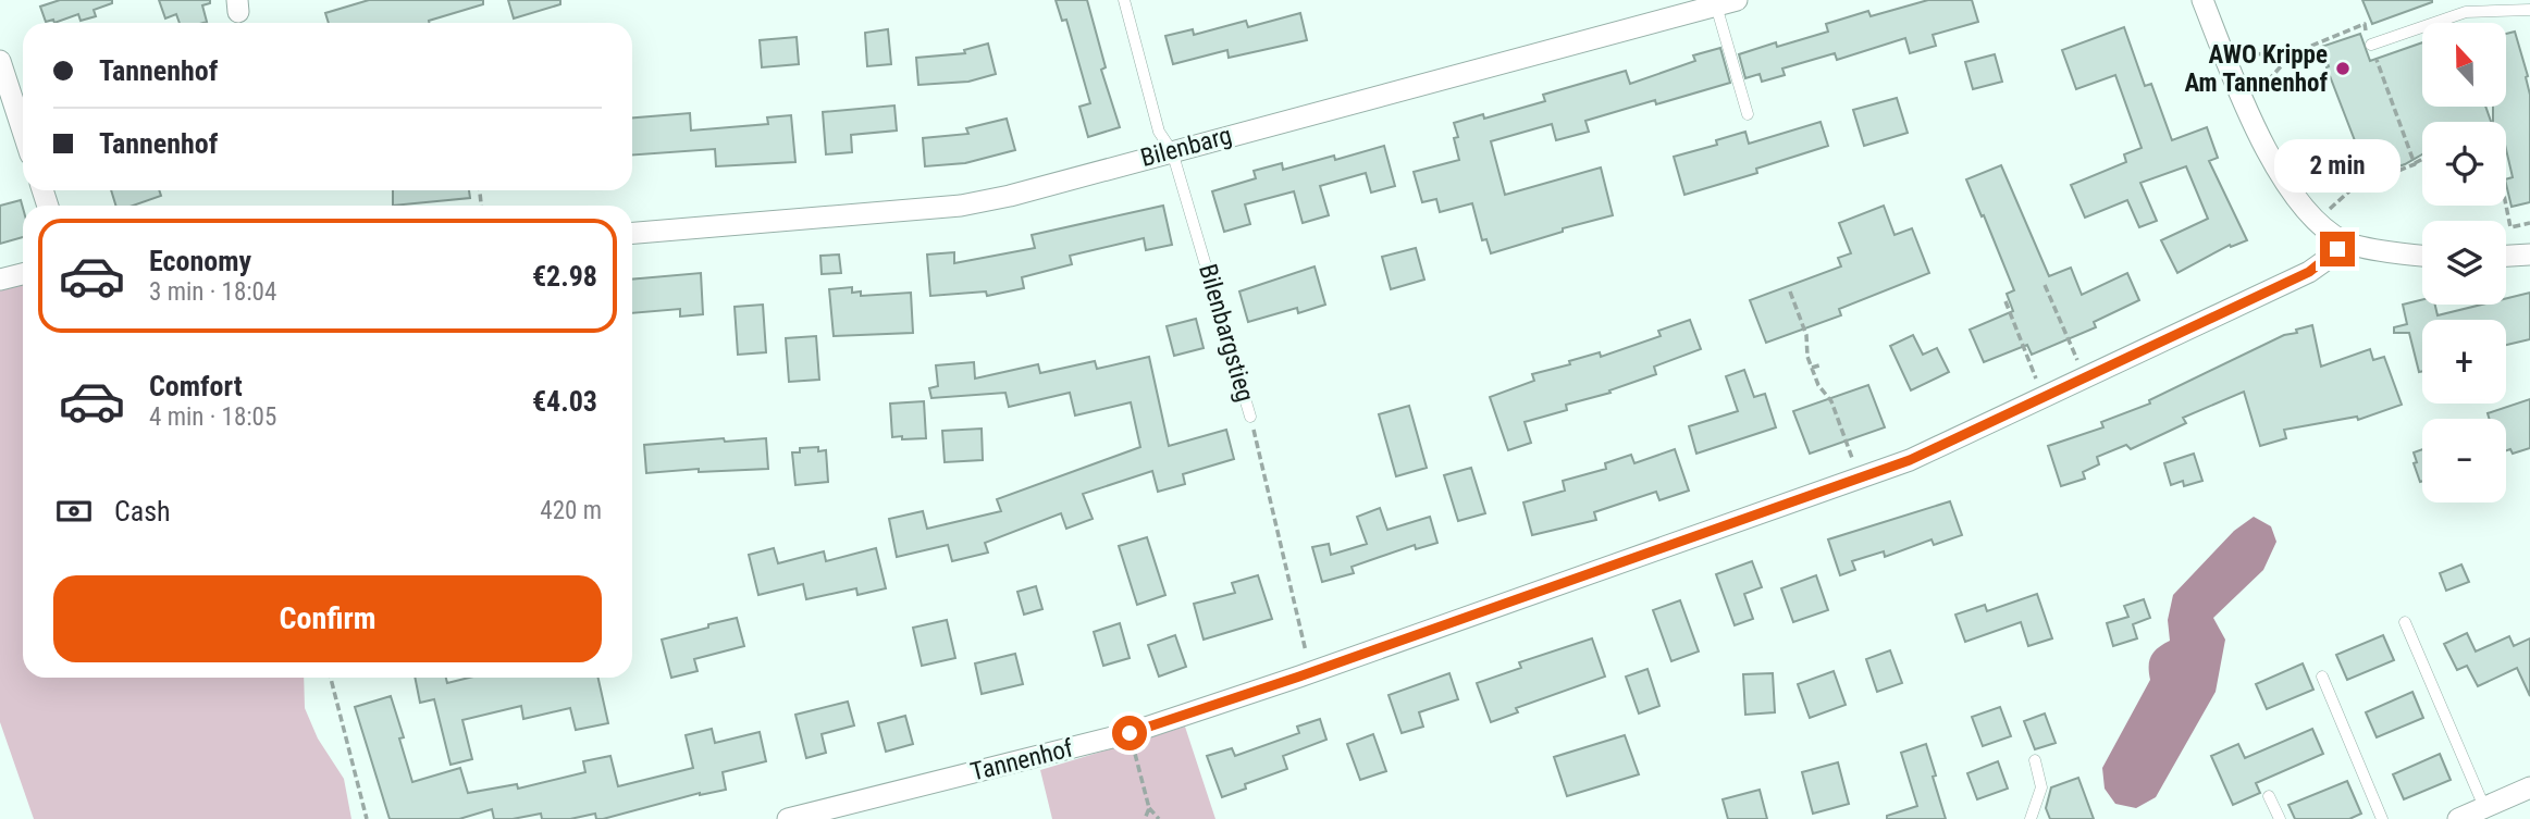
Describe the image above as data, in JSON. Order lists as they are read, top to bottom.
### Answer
{
  "streets": {
    "street": ["Bilenbarg", "Tannenhof"],
    "lane": ["Bilenbargstieg"]
  },
  "crossings": [
    ["Bilenbarg", "Bilenbargstieg"],
    ["Bilenbargstieg", "Tannenhof"]
  ],
  "places": ["AWO Krippe Am Tannenhof"],
  "north": "top",
  "page": {
    "map_buttons": ["+", "−"],
    "banner": ["Tannenhof", "Tannenhof"],
    "bubble": "2 min",
    "list": [
      {
        "name": "Economy",
        "note": "3 min · 18:04",
        "value": "€2.98"
      },
      {
        "name": "Comfort",
        "note": "4 min · 18:05",
        "value": "€4.03"
      }
    ],
    "pay": ["Cash", "420 m"],
    "buttons": "Confirm"
  }
}
